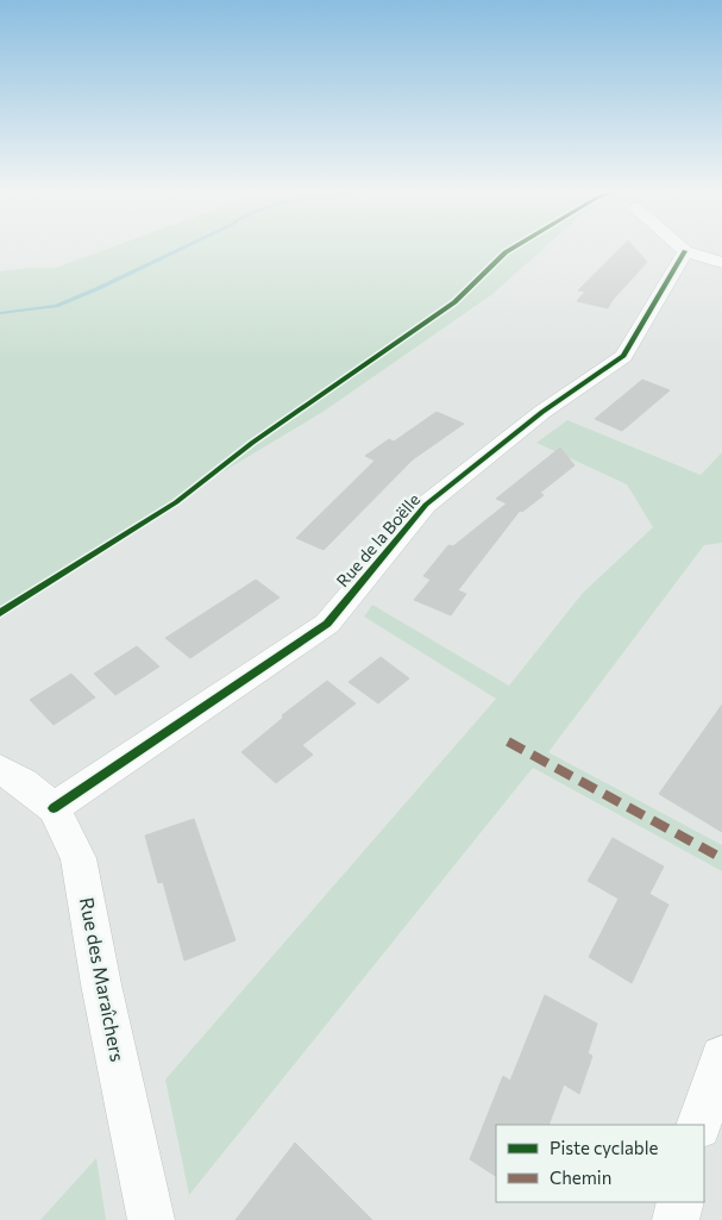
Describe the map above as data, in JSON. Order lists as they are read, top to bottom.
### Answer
{
  "streets": {
    "street": ["Rue de la Boëlle", "Rue des Maraîchers"]
  },
  "crossings": [
    ["Rue de la Boëlle", "Rue des Maraîchers"]
  ],
  "legend": ["Piste cyclable", "Chemin"]
}
